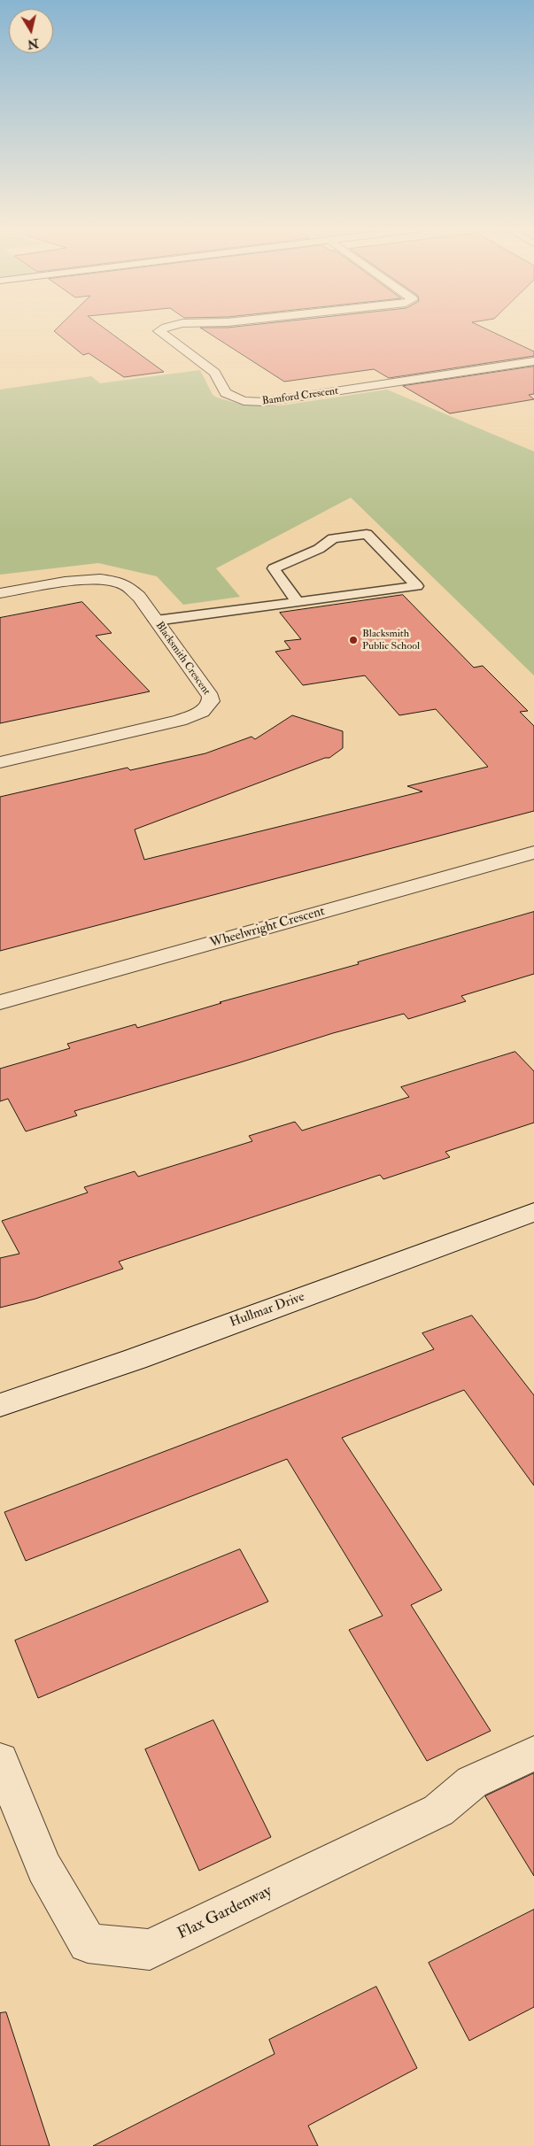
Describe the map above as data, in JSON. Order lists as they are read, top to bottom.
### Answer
{
  "streets": {
    "street": [
      "Bamford Crescent",
      "Blacksmith Crescent",
      "Wheelwright Crescent",
      "Hullmar Drive",
      "Flax Gardenway"
    ]
  },
  "places": ["Blacksmith Public School"],
  "north": "bottom"
}
